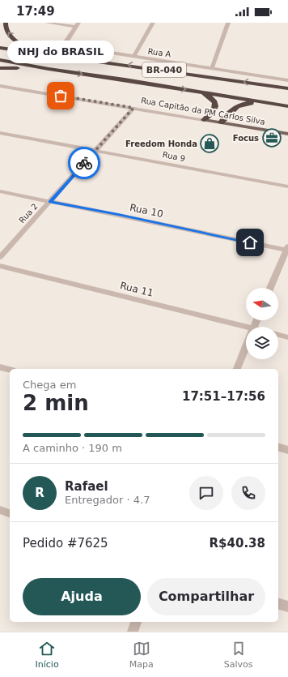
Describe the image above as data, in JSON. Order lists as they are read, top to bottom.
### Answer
{
  "streets": {
    "highway": ["BR-040"],
    "main road": ["Rua Capitão da PM Carlos Silva"],
    "street": [
      "Rua A",
      "Rua 9",
      "Rua 10",
      "Rua 2",
      "Rua 11"
    ]
  },
  "crossings": [
    ["Rua Capitão da PM Carlos Silva", "Rua 2"],
    ["Rua 9", "Rua 2"],
    ["Rua 10", "Rua 2"]
  ],
  "places": {
    "other": ["NHJ do BRASIL"],
    "office": ["Focus"],
    "shop": ["Freedom Honda"]
  },
  "north": "left",
  "page": {
    "status": "17:49",
    "bubble": "NHJ do BRASIL",
    "heading": ["2 min", "Chega em", "17:51–17:56"],
    "panel": [
      "Rafael",
      "Entregador · 4.7",
      "Pedido #7625",
      "R$40.38"
    ],
    "bar": "A caminho · 190 m",
    "round": "R",
    "buttons": ["Ajuda", "Compartilhar"],
    "tabs": ["Início", "Mapa", "Salvos"]
  }
}
